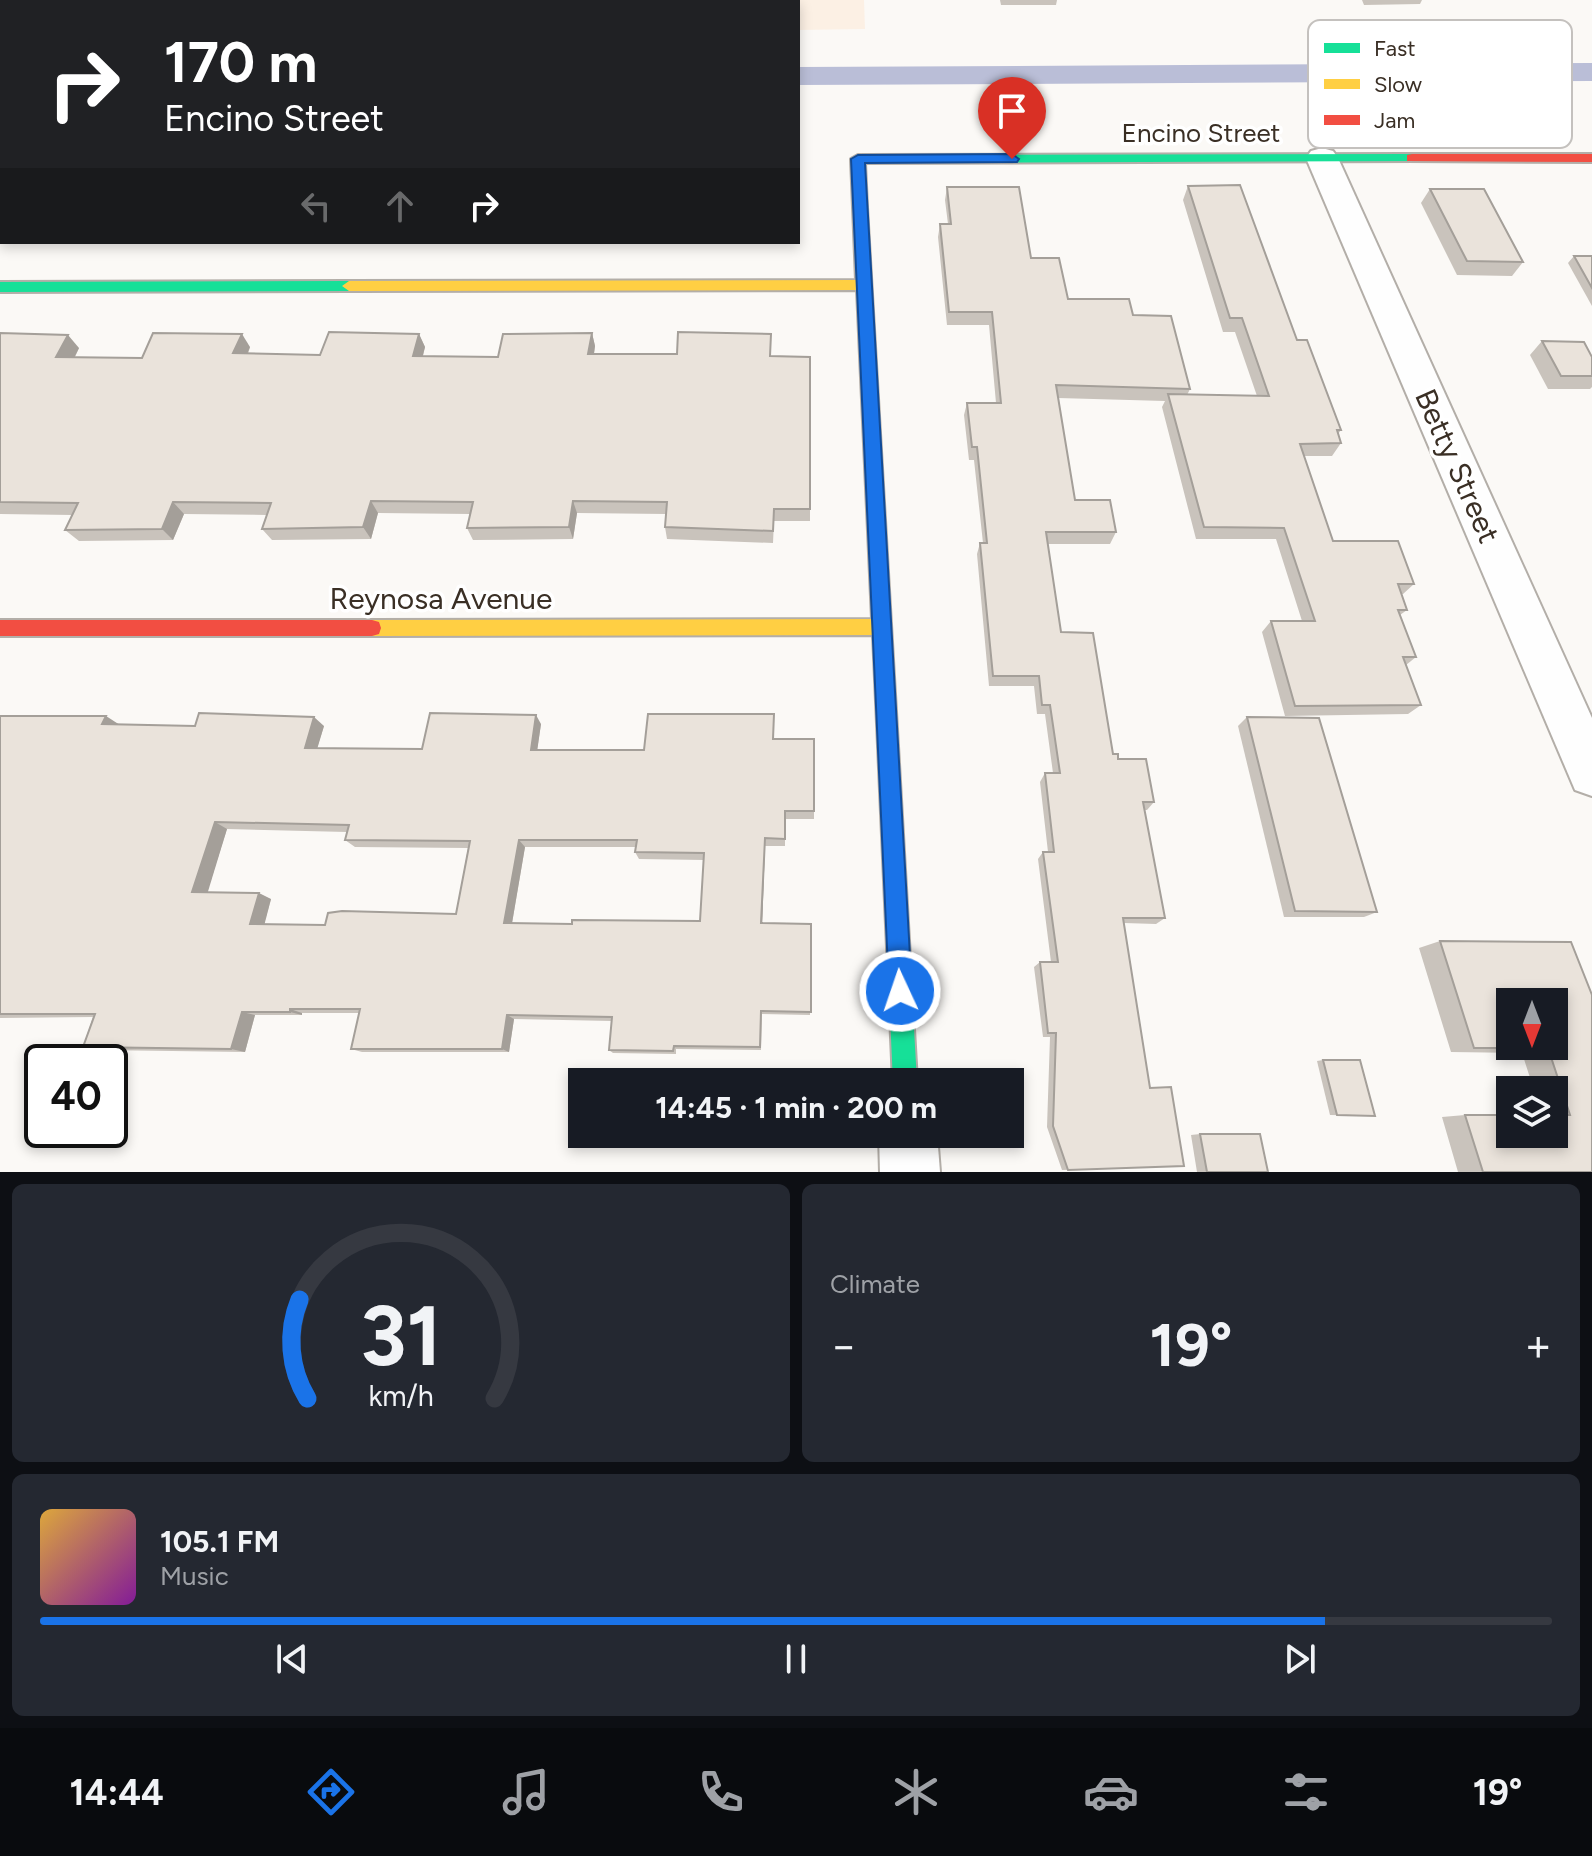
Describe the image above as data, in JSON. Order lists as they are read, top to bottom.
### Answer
{
  "streets": {
    "street": ["Encino Street", "Betty Street", "Reynosa Avenue"]
  },
  "crossings": [
    ["Encino Street", "Betty Street"]
  ],
  "legend": ["Fast", "Slow", "Jam"],
  "north": "bottom",
  "page": {
    "turn": ["170 m", "Encino Street"],
    "limit": "40",
    "trip": "14:45 · 1 min · 200 m",
    "tile": "Climate",
    "heat": ["−", "19°", "+"],
    "song": ["105.1 FM", "Music"],
    "tabs": ["14:44", "19°"],
    "gauge": ["31", "km/h"]
  }
}
